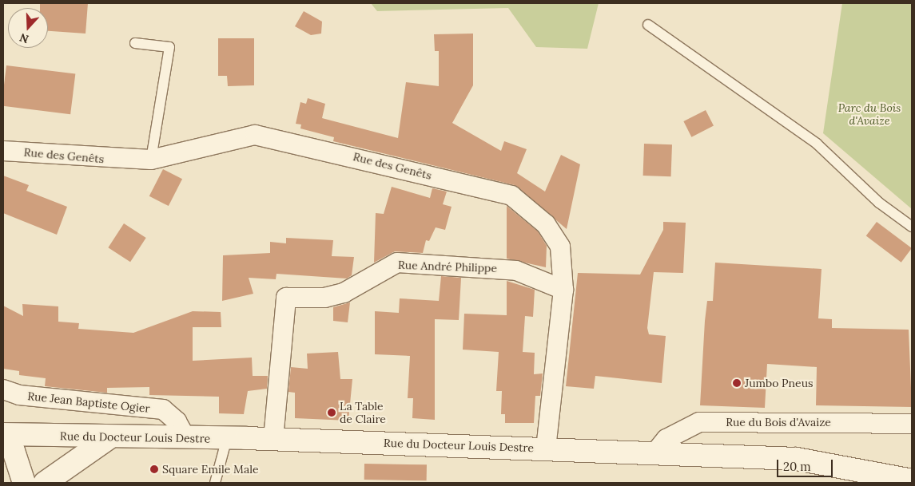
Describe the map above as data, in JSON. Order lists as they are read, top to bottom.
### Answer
{
  "streets": {
    "street": [
      "Rue des Genêts",
      "Rue André Philippe",
      "Rue Jean Baptiste Ogier",
      "Rue du Bois d'Avaize",
      "Rue du Docteur Louis Destre"
    ]
  },
  "crossings": [
    ["Rue des Genêts", "Rue André Philippe"],
    ["Rue des Genêts", "Rue du Docteur Louis Destre"],
    ["Rue André Philippe", "Rue du Docteur Louis Destre"],
    ["Rue Jean Baptiste Ogier", "Rue du Docteur Louis Destre"],
    ["Rue du Bois d'Avaize", "Rue du Docteur Louis Destre"]
  ],
  "parks": ["Parc du Bois d'Avaize"],
  "places": ["Jumbo Pneus", "La Table de Claire", "Square Emile Male"],
  "scale_bar": "20 m",
  "north": "bottom"
}
